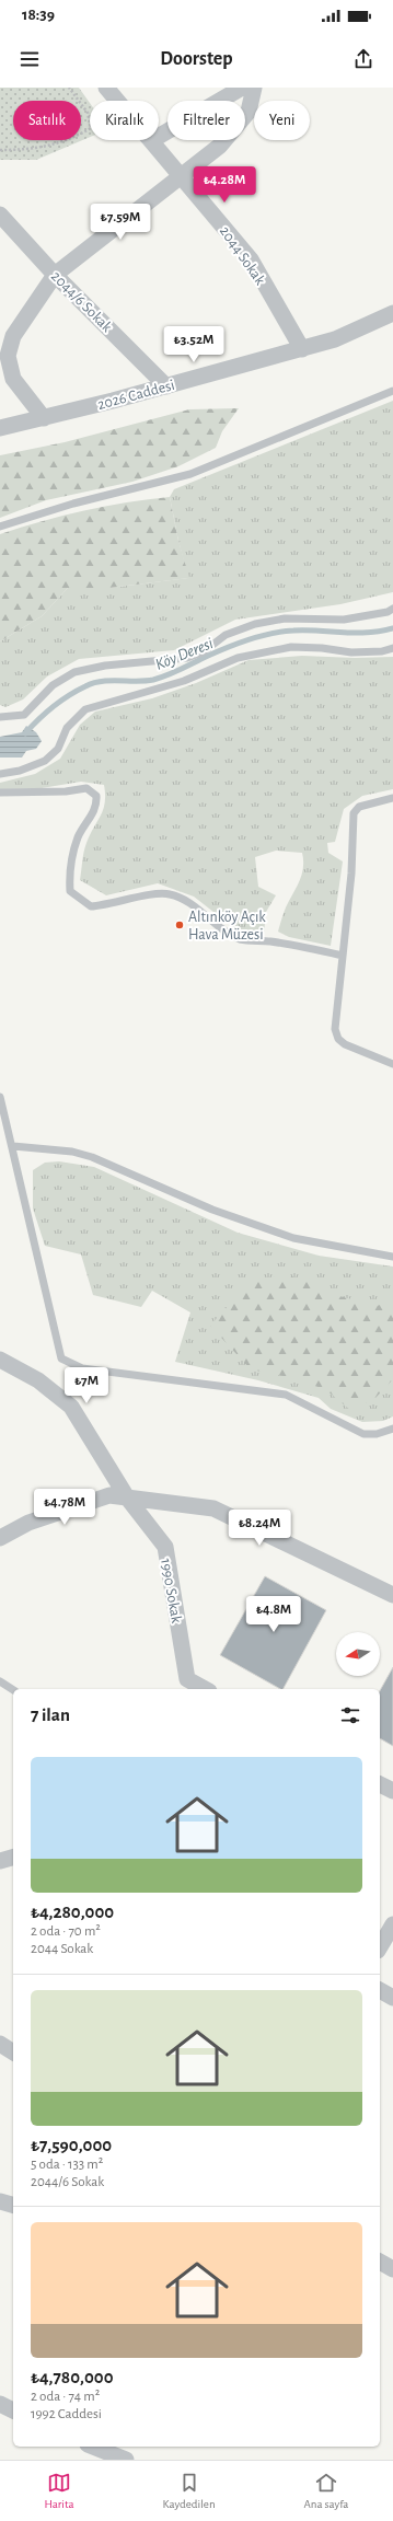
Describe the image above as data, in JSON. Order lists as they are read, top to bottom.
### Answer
{
  "streets": {
    "street": [
      "2044 Sokak",
      "2044/6 Sokak",
      "2026 Caddesi",
      "1990 Sokak"
    ]
  },
  "crossings": [
    ["2044 Sokak", "2026 Caddesi"],
    ["2044/6 Sokak", "2026 Caddesi"]
  ],
  "water": ["Köy Deresi"],
  "places": ["Altınköy Açık Hava Müzesi"],
  "north": "left",
  "page": {
    "status": "18:39",
    "header": "Doorstep",
    "chip": [
      "Satılık",
      "Kiralık",
      "Filtreler",
      "Yeni"
    ],
    "price": [
      "₺4.28M",
      "₺7.59M",
      "₺3.52M",
      "₺7M",
      "₺4.78M",
      "₺8.24M",
      "₺4.8M"
    ],
    "heading": "7 ilan",
    "list": [
      {
        "name": "₺4,280,000",
        "note": "2 oda · 70 m² · 2044 Sokak"
      },
      {
        "name": "₺7,590,000",
        "note": "5 oda · 133 m² · 2044/6 Sokak"
      },
      {
        "name": "₺4,780,000",
        "note": "2 oda · 74 m² · 1992 Caddesi"
      }
    ],
    "tabs": ["Harita", "Kaydedilen", "Ana sayfa"]
  }
}
